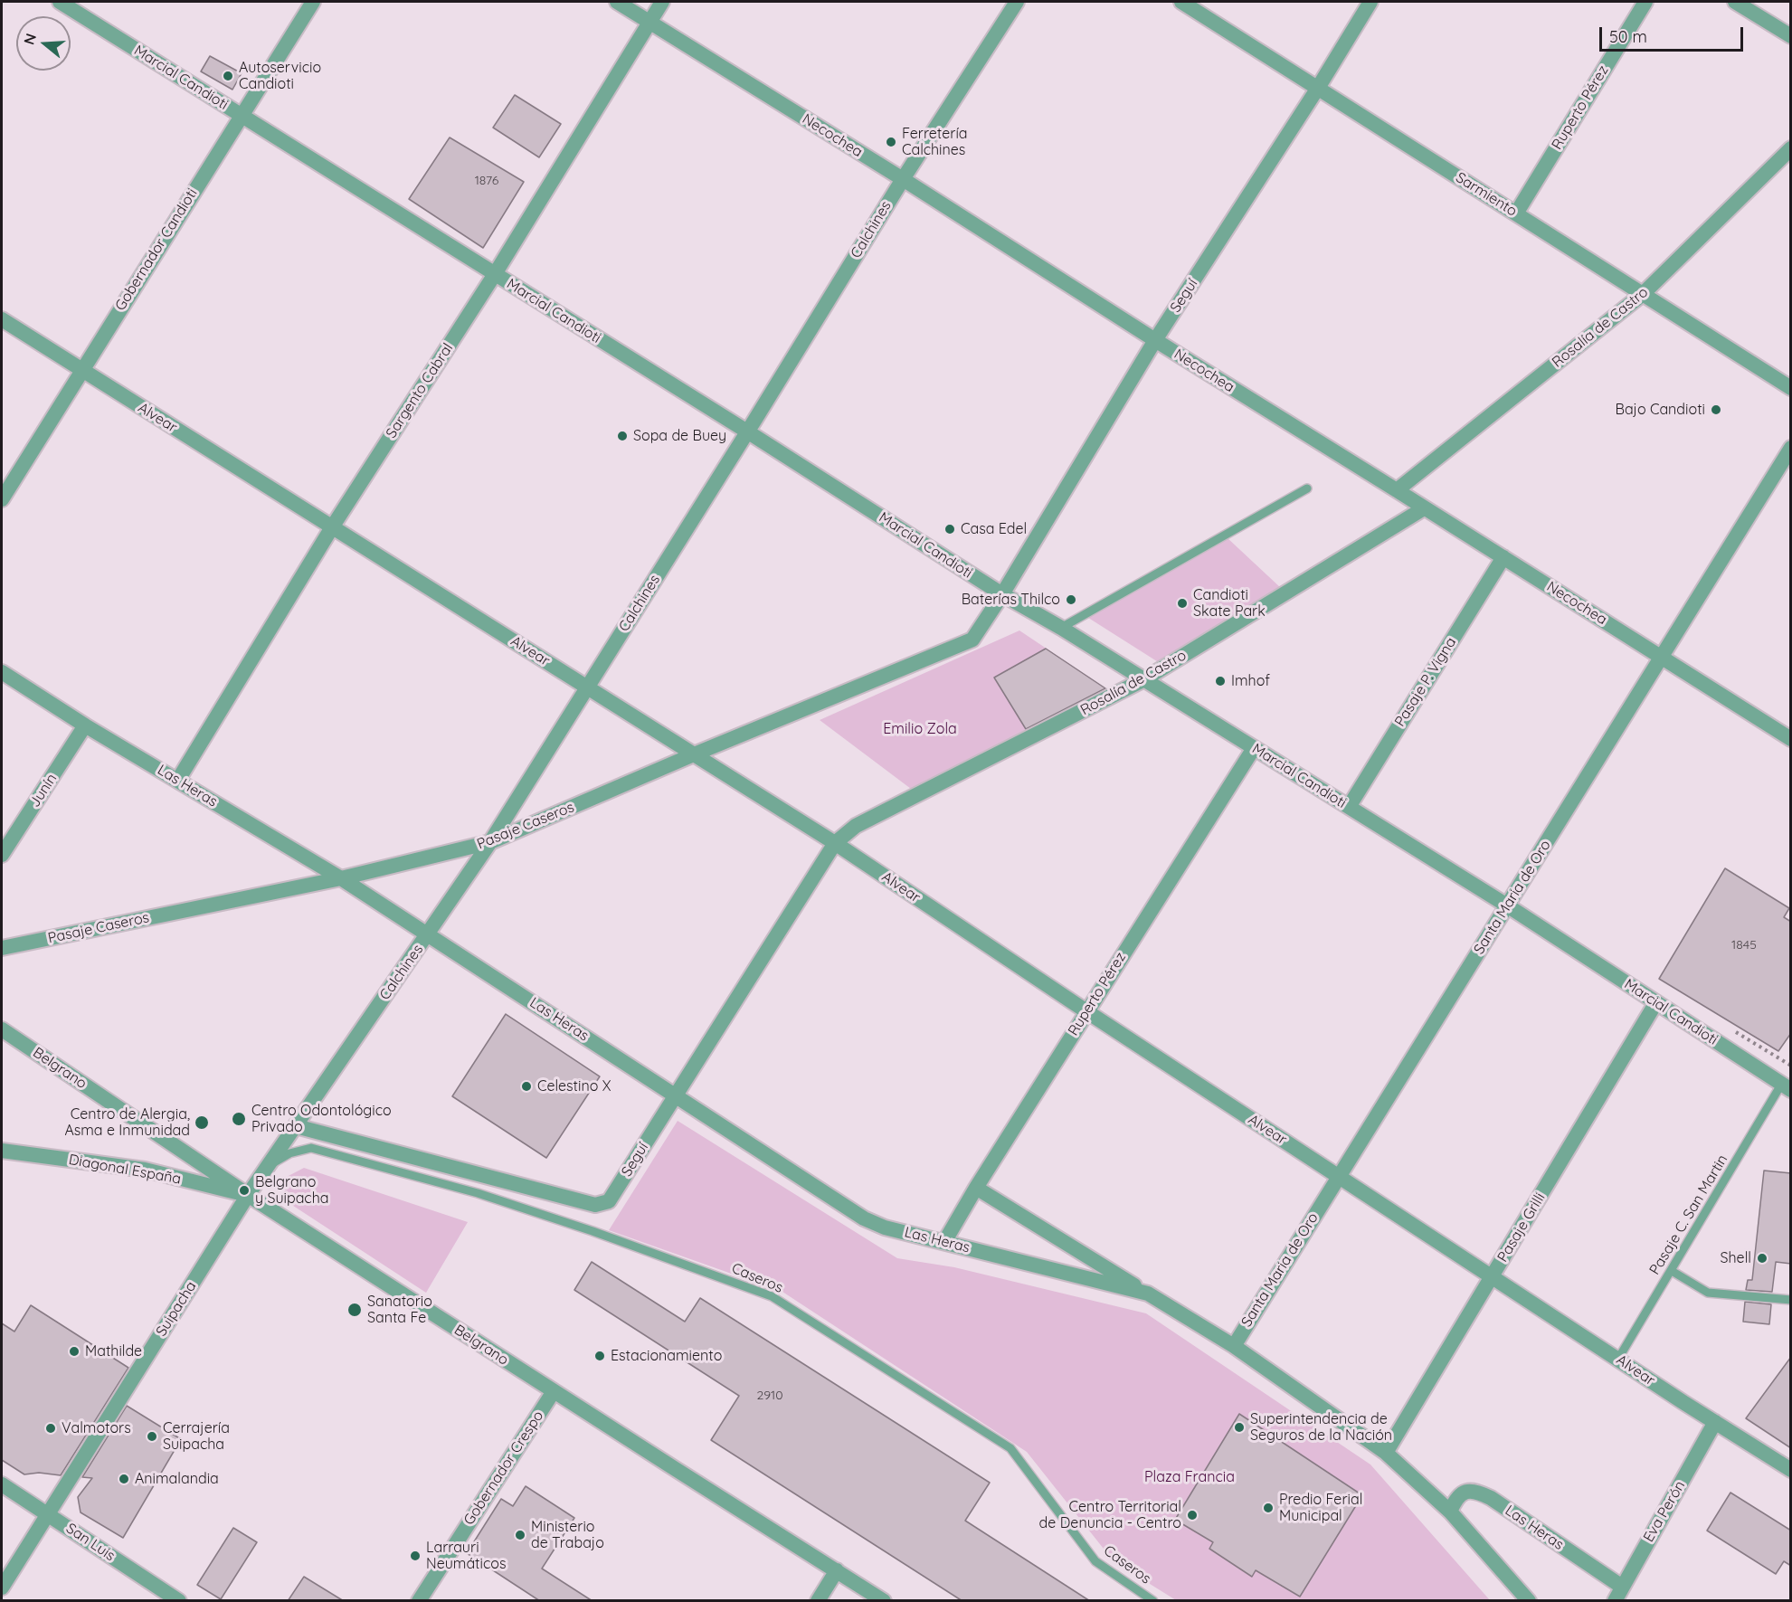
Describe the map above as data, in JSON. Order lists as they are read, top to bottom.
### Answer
{
  "streets": {
    "street": [
      "Marcial Candioti",
      "Ruperto Pérez",
      "Necochea",
      "Sarmiento",
      "Calchines",
      "Gobernador Candioti",
      "Seguí",
      "Rosalía de Castro",
      "Sargento Cabral",
      "Alvear",
      "Pasaje P. Vigna",
      "Las Heras",
      "Junín",
      "Pasaje Caseros",
      "Santa Maria de Oro",
      "Belgrano",
      "Diagonal España",
      "Pasaje Grilli",
      "Suipacha",
      "Gobernador Crespo",
      "Eva Perón",
      "San Luis"
    ],
    "lane": ["Pasaje C. San Martin", "Caseros"]
  },
  "crossings": [
    ["Marcial Candioti", "Ruperto Pérez"],
    ["Marcial Candioti", "Calchines"],
    ["Marcial Candioti", "Gobernador Candioti"],
    ["Marcial Candioti", "Seguí"],
    ["Marcial Candioti", "Rosalía de Castro"],
    ["Marcial Candioti", "Sargento Cabral"],
    ["Marcial Candioti", "Pasaje P. Vigna"],
    ["Marcial Candioti", "Pasaje Caseros"],
    ["Marcial Candioti", "Santa Maria de Oro"],
    ["Marcial Candioti", "Pasaje C. San Martin"],
    ["Marcial Candioti", "Pasaje Grilli"],
    ["Ruperto Pérez", "Sarmiento"],
    ["Ruperto Pérez", "Alvear"],
    ["Ruperto Pérez", "Las Heras"],
    ["Necochea", "Calchines"],
    ["Necochea", "Seguí"],
    ["Necochea", "Rosalía de Castro"],
    ["Necochea", "Sargento Cabral"],
    ["Necochea", "Pasaje P. Vigna"],
    ["Necochea", "Santa Maria de Oro"],
    ["Sarmiento", "Seguí"],
    ["Sarmiento", "Rosalía de Castro"],
    ["Calchines", "Seguí"],
    ["Calchines", "Alvear"],
    ["Calchines", "Las Heras"],
    ["Calchines", "Pasaje Caseros"],
    ["Calchines", "Belgrano"],
    ["Calchines", "Diagonal España"],
    ["Calchines", "Caseros"],
    ["Calchines", "Suipacha"],
    ["Gobernador Candioti", "Alvear"],
    ["Seguí", "Rosalía de Castro"],
    ["Seguí", "Alvear"],
    ["Seguí", "Las Heras"],
    ["Seguí", "Pasaje Caseros"],
    ["Rosalía de Castro", "Alvear"],
    ["Sargento Cabral", "Alvear"],
    ["Sargento Cabral", "Las Heras"],
    ["Alvear", "Pasaje Caseros"],
    ["Alvear", "Santa Maria de Oro"],
    ["Alvear", "Pasaje C. San Martin"],
    ["Alvear", "Pasaje Grilli"],
    ["Alvear", "Eva Perón"],
    ["Las Heras", "Junín"],
    ["Las Heras", "Pasaje Caseros"],
    ["Las Heras", "Santa Maria de Oro"],
    ["Las Heras", "Pasaje Grilli"],
    ["Las Heras", "Eva Perón"],
    ["Belgrano", "Diagonal España"],
    ["Belgrano", "Suipacha"],
    ["Belgrano", "Gobernador Crespo"],
    ["Diagonal España", "Suipacha"],
    ["Suipacha", "San Luis"]
  ],
  "parks": ["Emilio Zola", "Plaza Francia"],
  "places": [
    "Autoservicio Candioti",
    "Ferretería Calchines",
    "Bajo Candioti",
    "Sopa de Buey",
    "Casa Edel",
    "Baterías Thilco",
    "Candioti Skate Park",
    "Imhof",
    "Celestino X",
    "Centro Odontológico Privado",
    "Centro de Alergia, Asma e Inmunidad",
    "Belgrano y Suipacha",
    "Shell",
    "Sanatorio Santa Fe",
    "Mathilde",
    "Estacionamiento",
    "Superintendencia de Seguros de la Nación",
    "Valmotors",
    "Cerrajería Suipacha",
    "Animalandia",
    "Predio Ferial Municipal",
    "Centro Territorial de Denuncia - Centro",
    "Ministerio de Trabajo",
    "Larrauri Neumáticos"
  ],
  "house_numbers": ["1876", "1845", "2910"],
  "scale_bar": "50 m",
  "north": "left"
}
